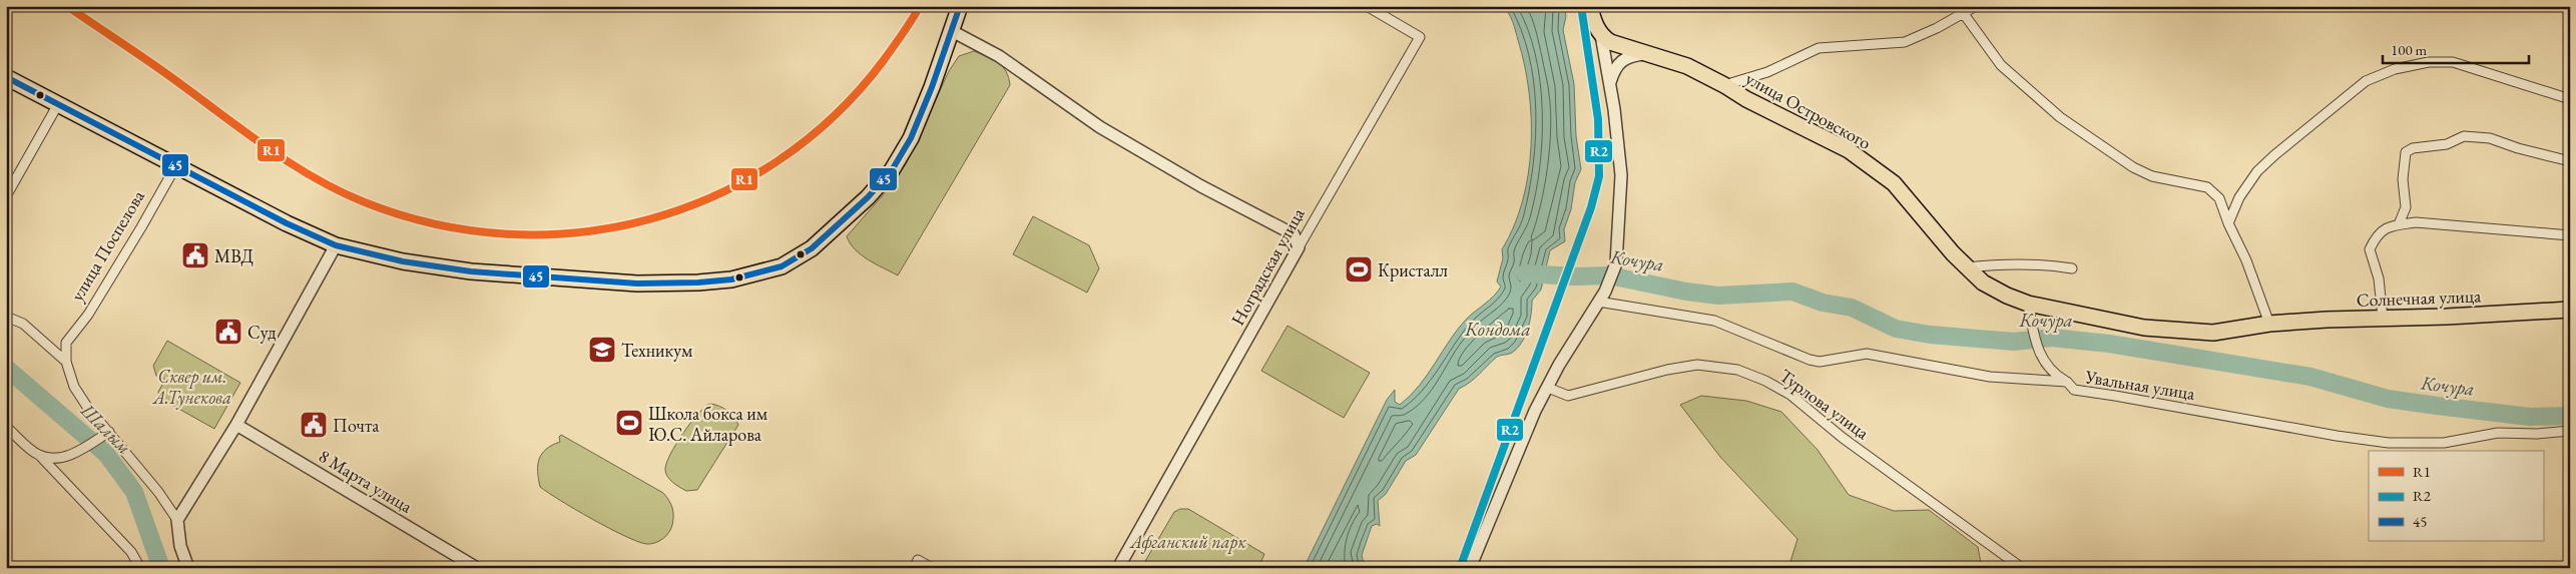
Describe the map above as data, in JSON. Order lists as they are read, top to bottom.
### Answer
{
  "streets": {
    "main road": ["улица Островского", "Солнечная улица"],
    "street": [
      "улица Поспелова",
      "Ноградская улица",
      "Увальная улица",
      "Турлова улица",
      "8 Марта улица"
    ]
  },
  "crossings": [
    ["улица Островского", "Солнечная улица"]
  ],
  "water": ["Кочура", "Кондома", "Шалым"],
  "parks": ["Сквер им. А.Тунекова", "Афганский парк"],
  "places": {
    "public building": ["МВД", "Суд", "Почта"],
    "sports": ["Кристалл", "Школа бокса им Ю.С. Айларова"],
    "school or university": ["Техникум"]
  },
  "lines": ["transit line R1", "transit line R2", "transit line 45"],
  "legend": ["R1", "R2", "45"],
  "scale_bar": "100 m"
}
